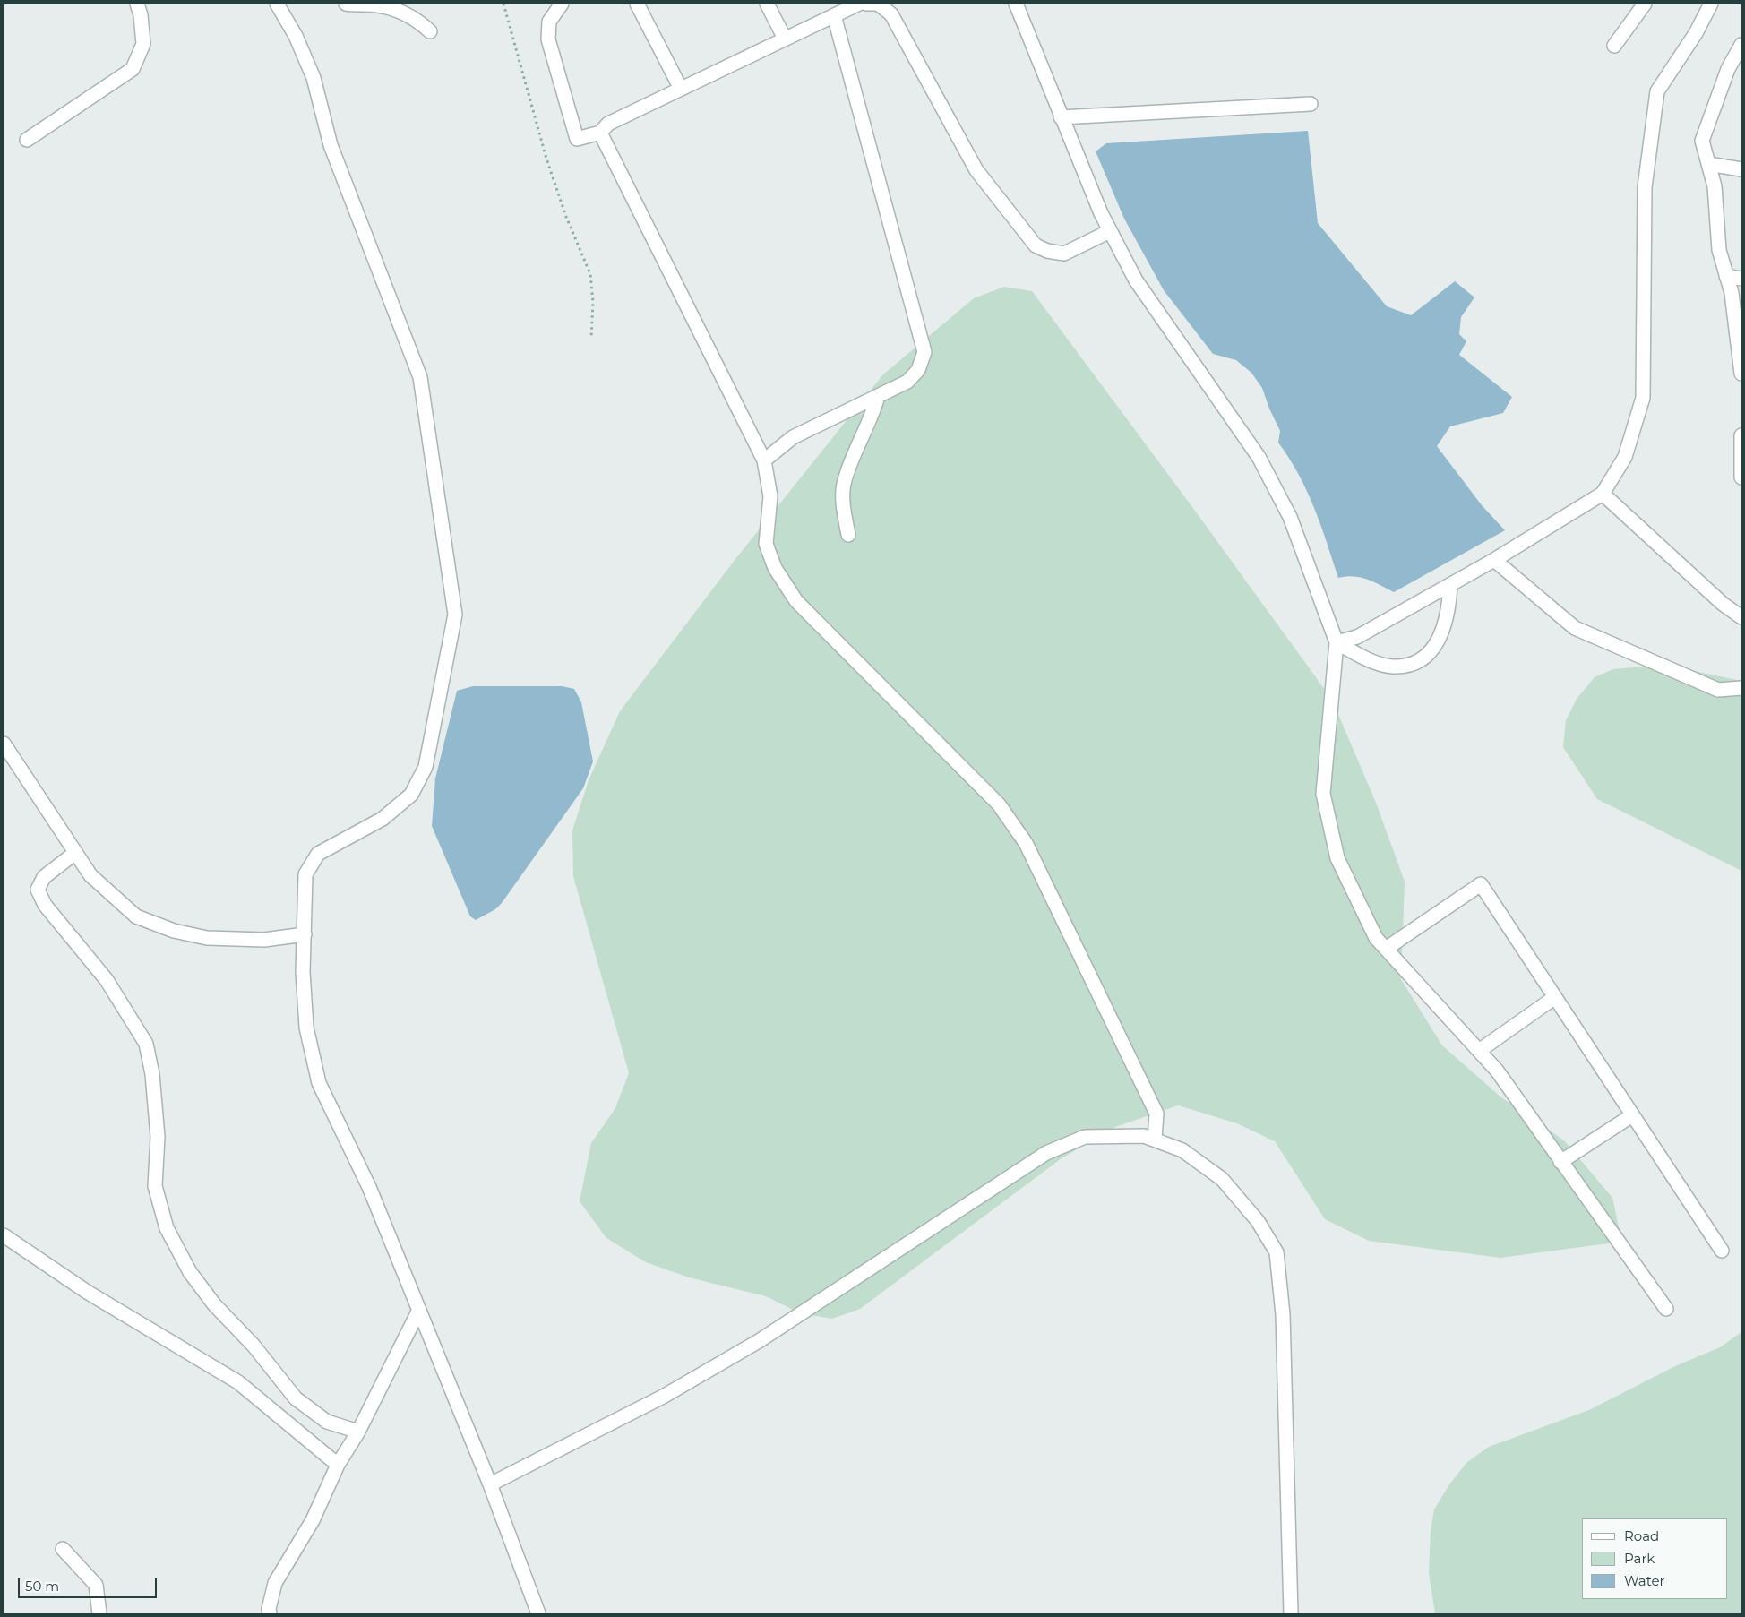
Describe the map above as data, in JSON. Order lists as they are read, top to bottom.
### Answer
{
  "legend": ["Road", "Park", "Water"],
  "scale_bar": "50 m"
}
